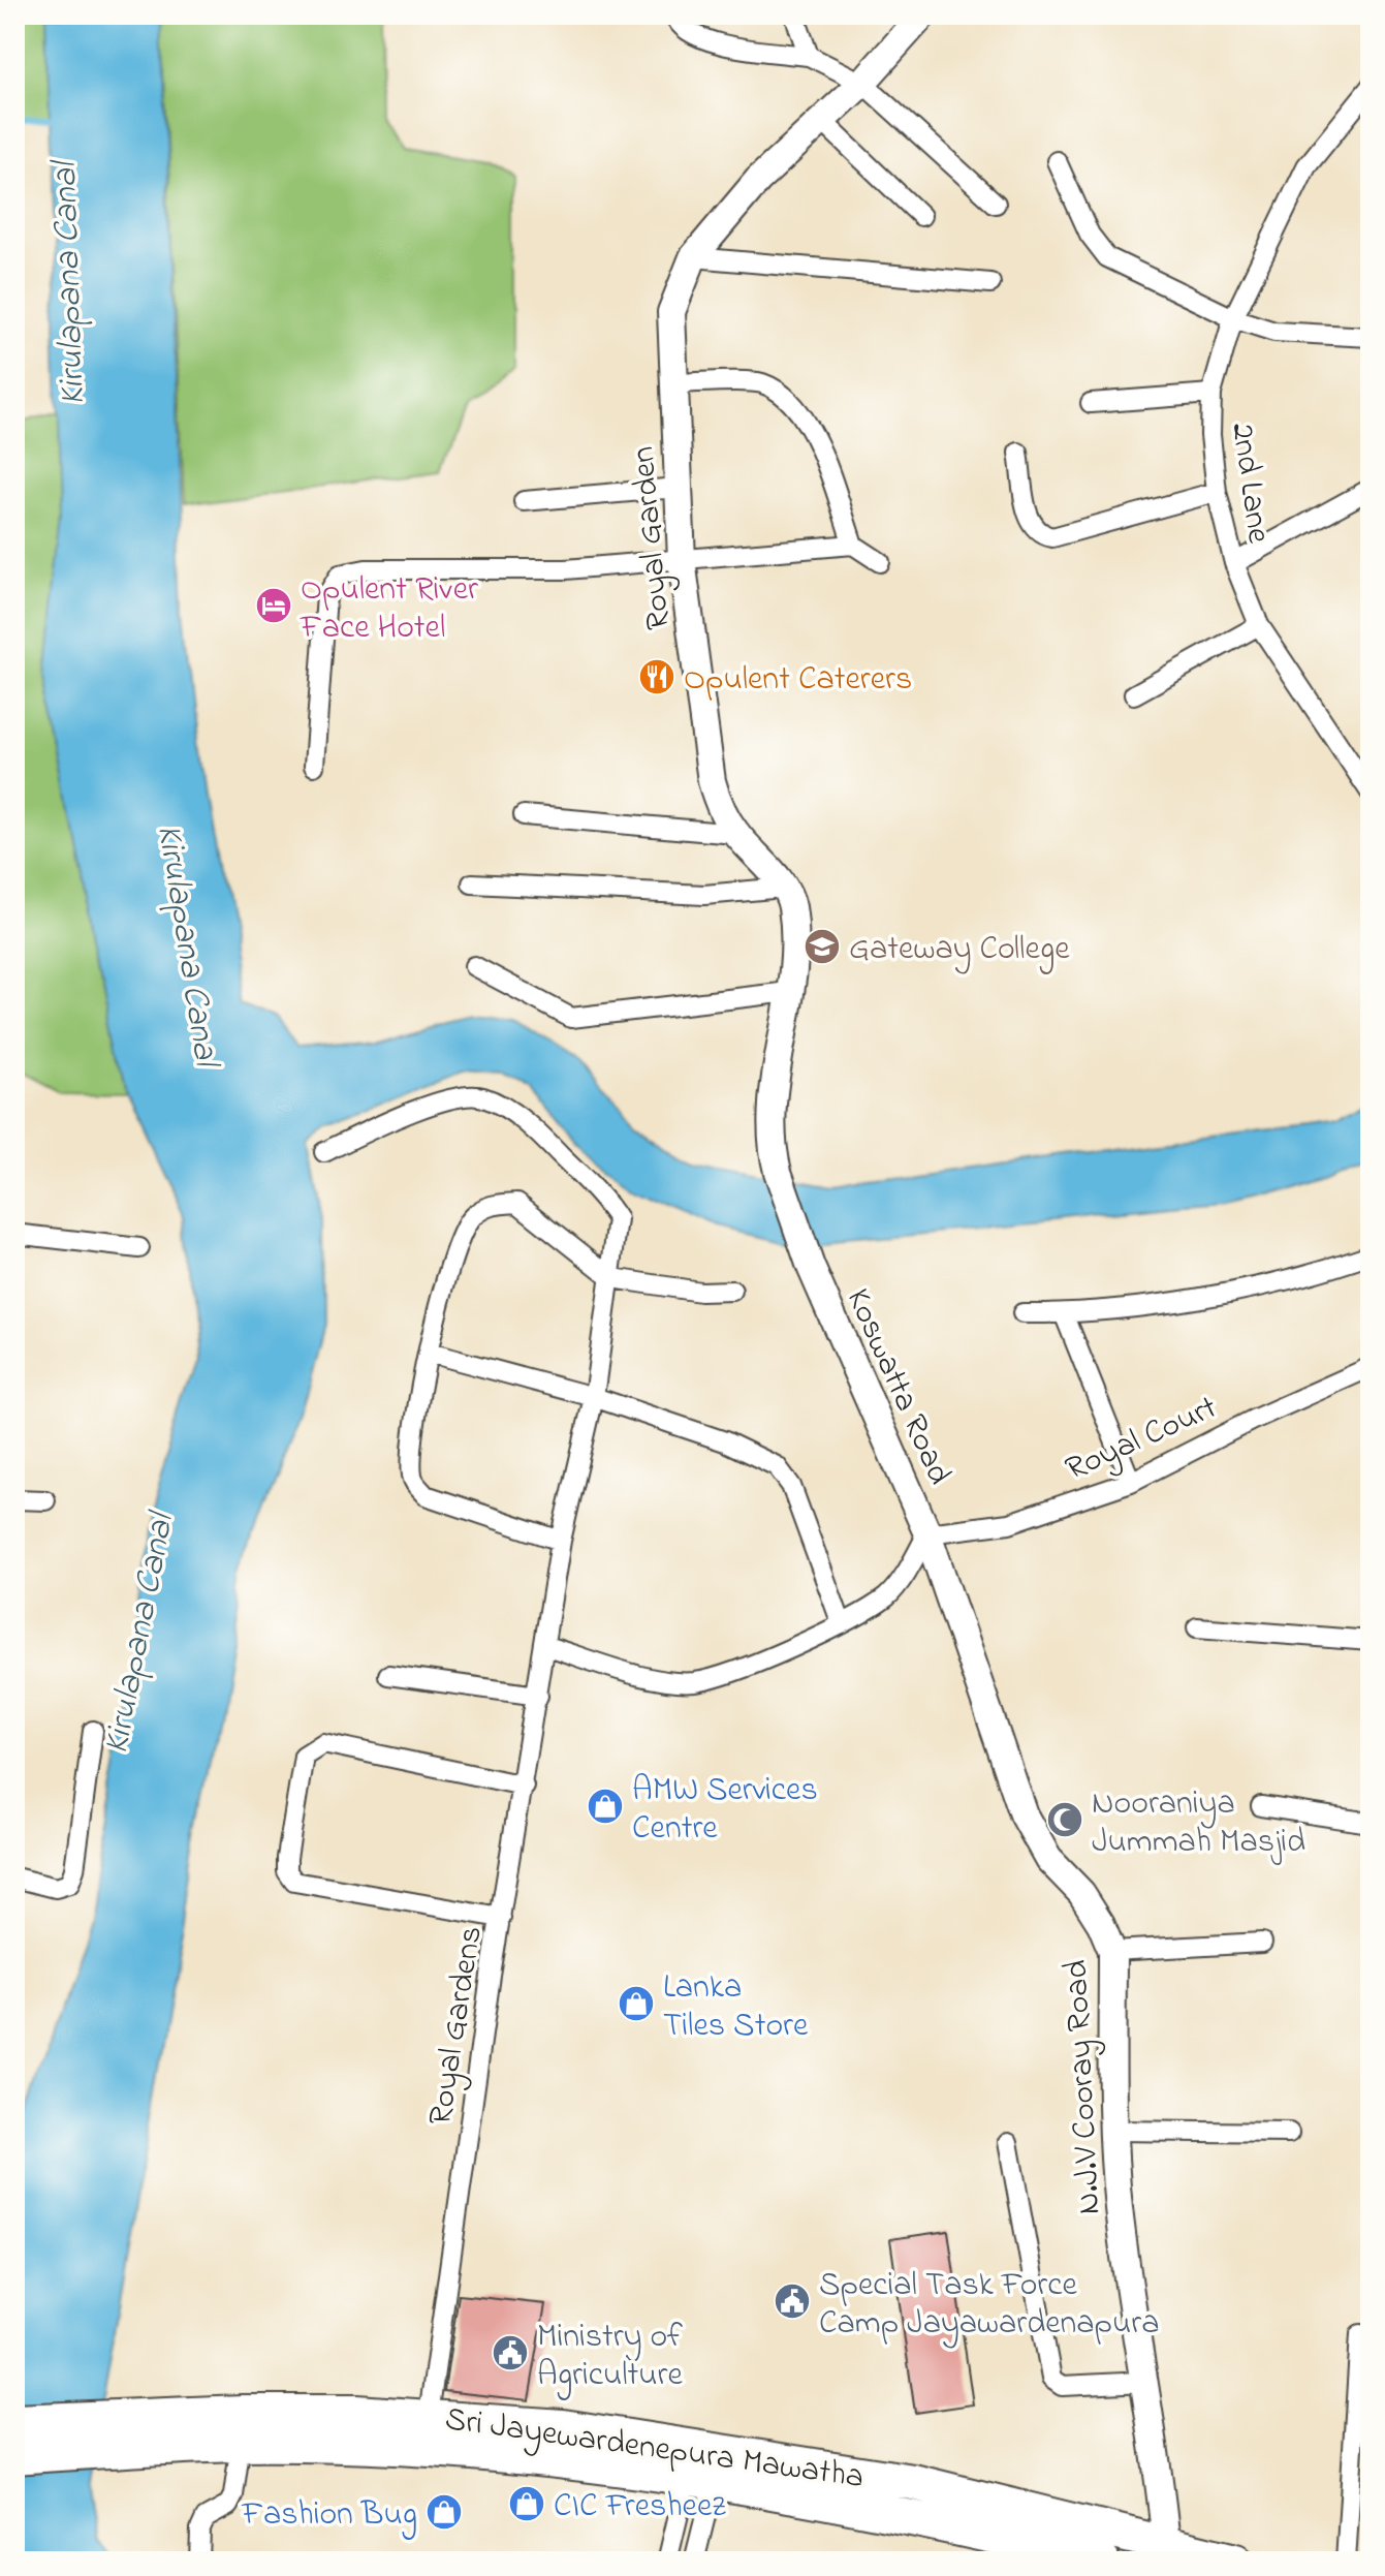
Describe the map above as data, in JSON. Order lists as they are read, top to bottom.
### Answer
{
  "streets": {
    "highway": ["Sri Jayewardenepura Mawatha"],
    "street": [
      "2nd Lane",
      "Royal Garden",
      "Koswatta Road",
      "Royal Court",
      "Royal Gardens",
      "N.J.V Cooray Road"
    ]
  },
  "crossings": [
    ["Royal Garden", "Koswatta Road"],
    ["Koswatta Road", "Royal Court"],
    ["Koswatta Road", "N.J.V Cooray Road"],
    ["Royal Gardens", "Sri Jayewardenepura Mawatha"],
    ["N.J.V Cooray Road", "Sri Jayewardenepura Mawatha"]
  ],
  "water": ["Kirulapana Canal"],
  "places": {
    "hotel": ["Opulent River Face Hotel"],
    "restaurant": ["Opulent Caterers"],
    "school or university": ["Gateway College"],
    "shop": [
      "AMW Services Centre",
      "Lanka Tiles Store",
      "CIC Fresheez",
      "Fashion Bug"
    ],
    "mosque": ["Nooraniya Jummah Masjid"],
    "public building": ["Special Task Force Camp Jayawardenapura", "Ministry of Agriculture"]
  }
}
